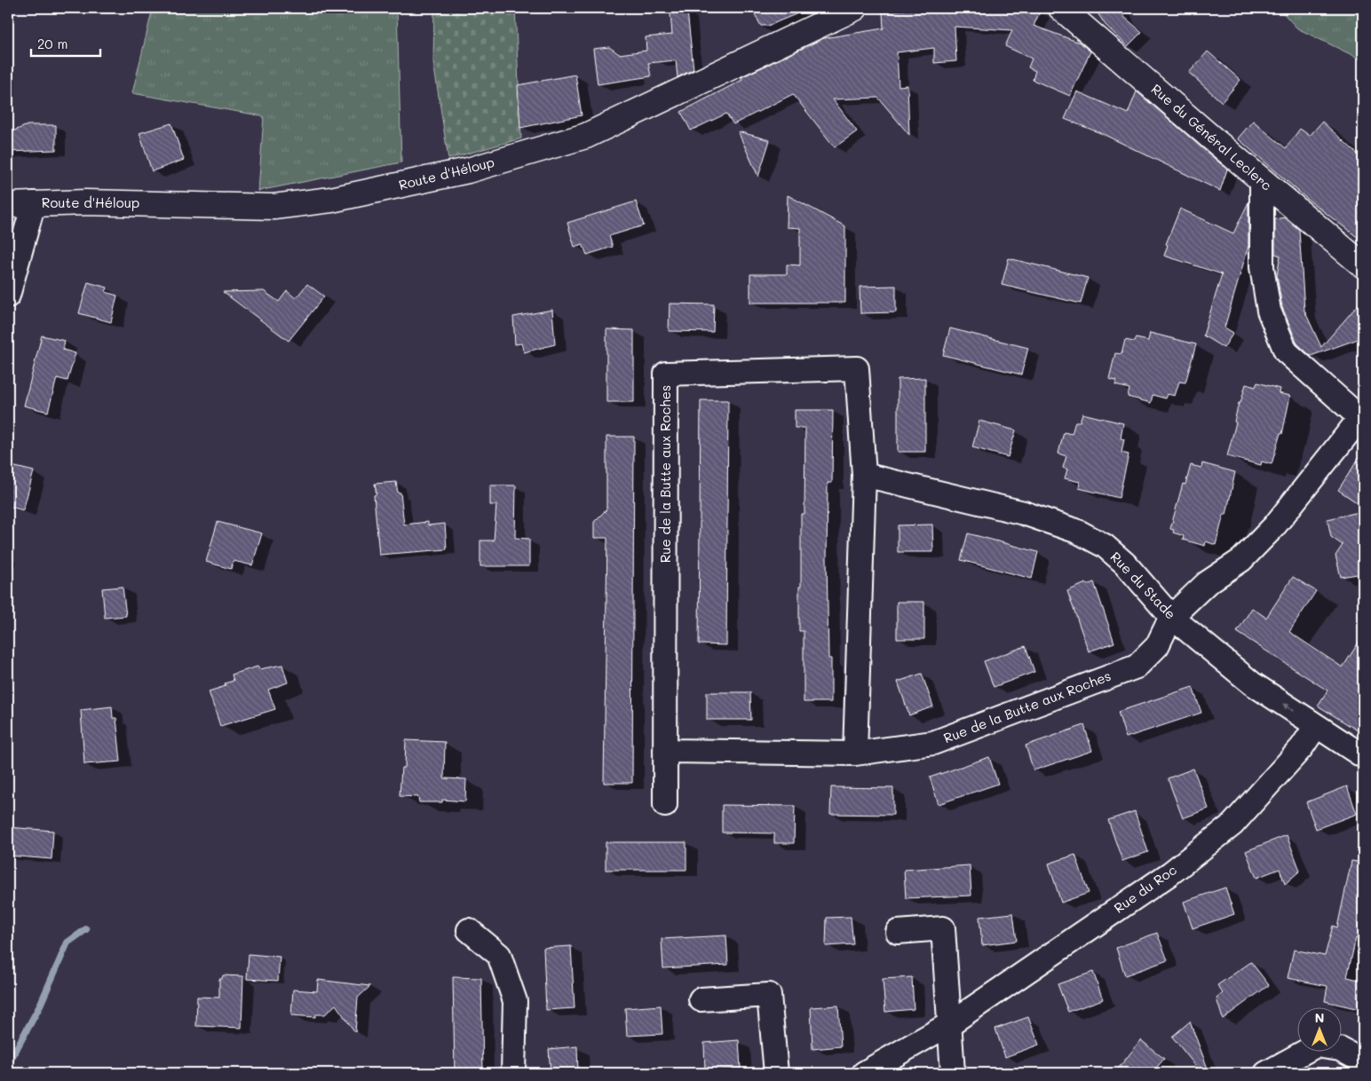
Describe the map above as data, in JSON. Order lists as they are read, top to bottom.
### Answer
{
  "streets": {
    "street": [
      "Rue du Général Leclerc",
      "Route d'Héloup",
      "Rue de la Butte aux Roches",
      "Rue du Stade",
      "Rue du Roc"
    ]
  },
  "crossings": [
    ["Rue de la Butte aux Roches", "Rue du Stade"],
    ["Rue du Stade", "Rue du Roc"]
  ],
  "scale_bar": "20 m",
  "north": "top"
}
